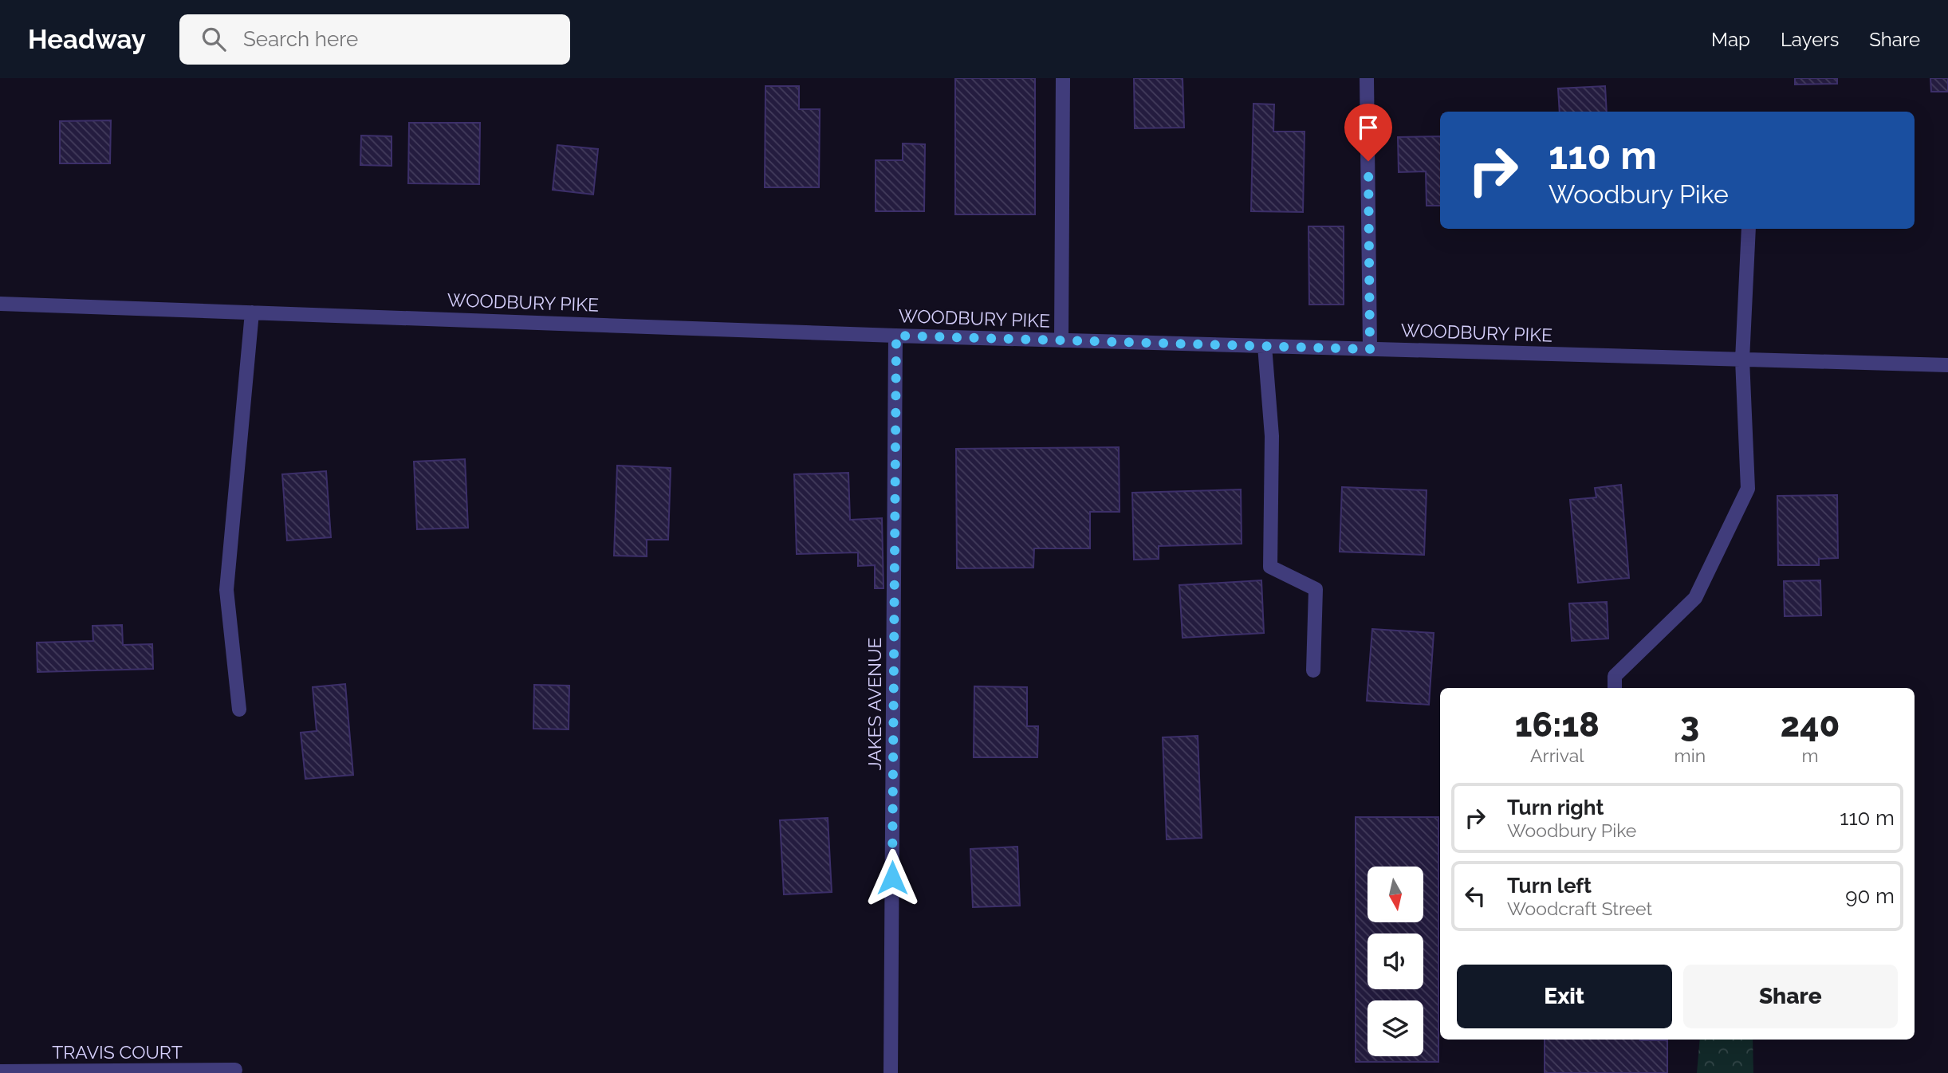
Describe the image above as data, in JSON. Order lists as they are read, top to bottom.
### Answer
{
  "streets": {
    "street": ["WOODBURY PIKE", "JAKES AVENUE", "TRAVIS COURT"]
  },
  "crossings": [
    ["WOODBURY PIKE", "JAKES AVENUE"]
  ],
  "north": "bottom",
  "page": {
    "header": "Headway",
    "search": "Search here",
    "nav": ["Map", "Layers", "Share"],
    "turn": ["110 m", "Woodbury Pike"],
    "eta": [
      "16:18",
      "Arrival",
      "3",
      "min",
      "240",
      "m"
    ],
    "list": [
      {
        "name": "Turn right",
        "note": "Woodbury Pike",
        "value": "110 m"
      },
      {
        "name": "Turn left",
        "note": "Woodcraft Street",
        "value": "90 m"
      }
    ],
    "buttons": ["Exit", "Share"]
  }
}
